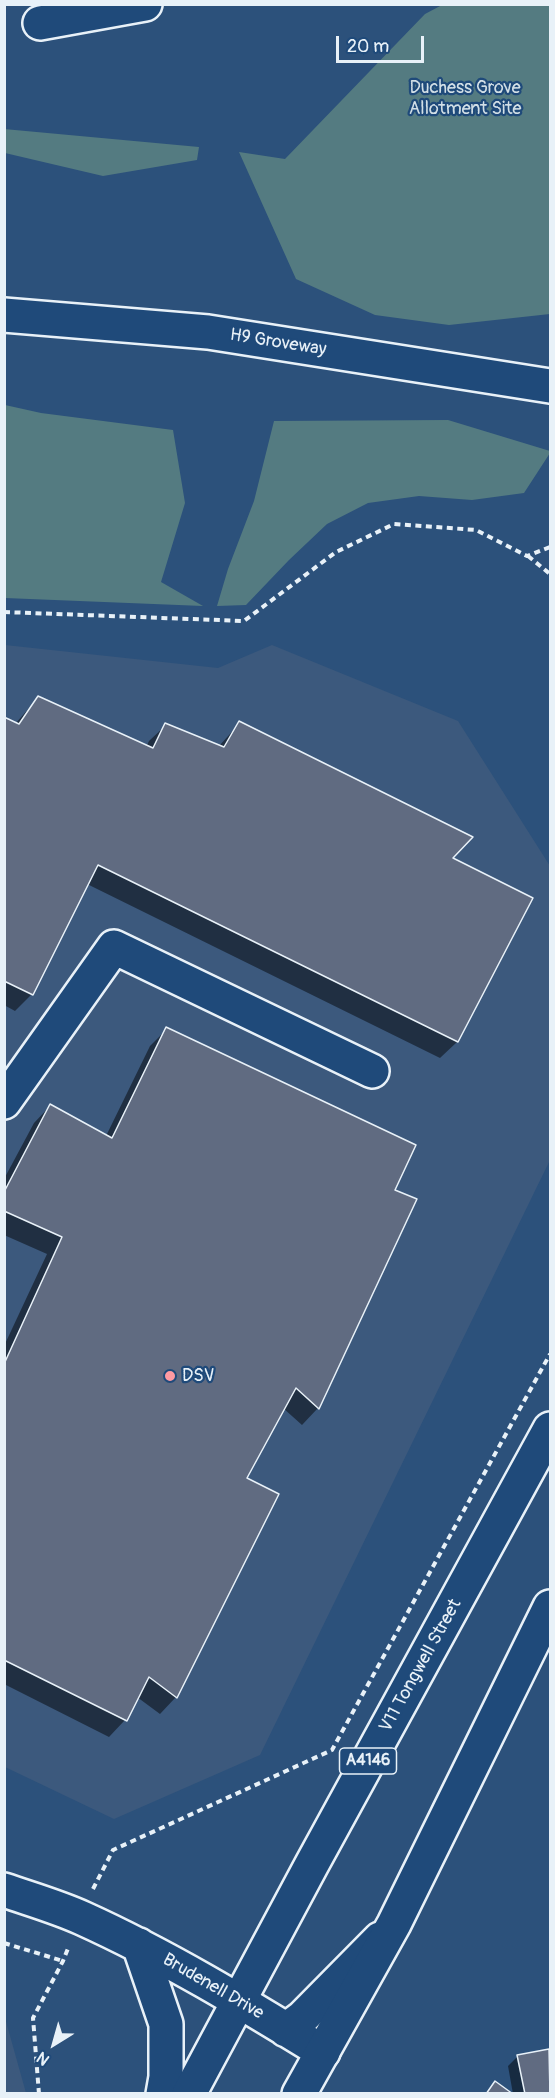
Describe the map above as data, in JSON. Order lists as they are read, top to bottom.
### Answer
{
  "streets": {
    "main road": [
      "H9 Groveway",
      "V11 Tongwell Street",
      "A4146",
      "Brudenell Drive"
    ]
  },
  "crossings": [
    ["V11 Tongwell Street", "Brudenell Drive"]
  ],
  "parks": ["Duchess Grove Allotment Site"],
  "places": ["DSV"],
  "scale_bar": "20 m",
  "north": "bottom left"
}
